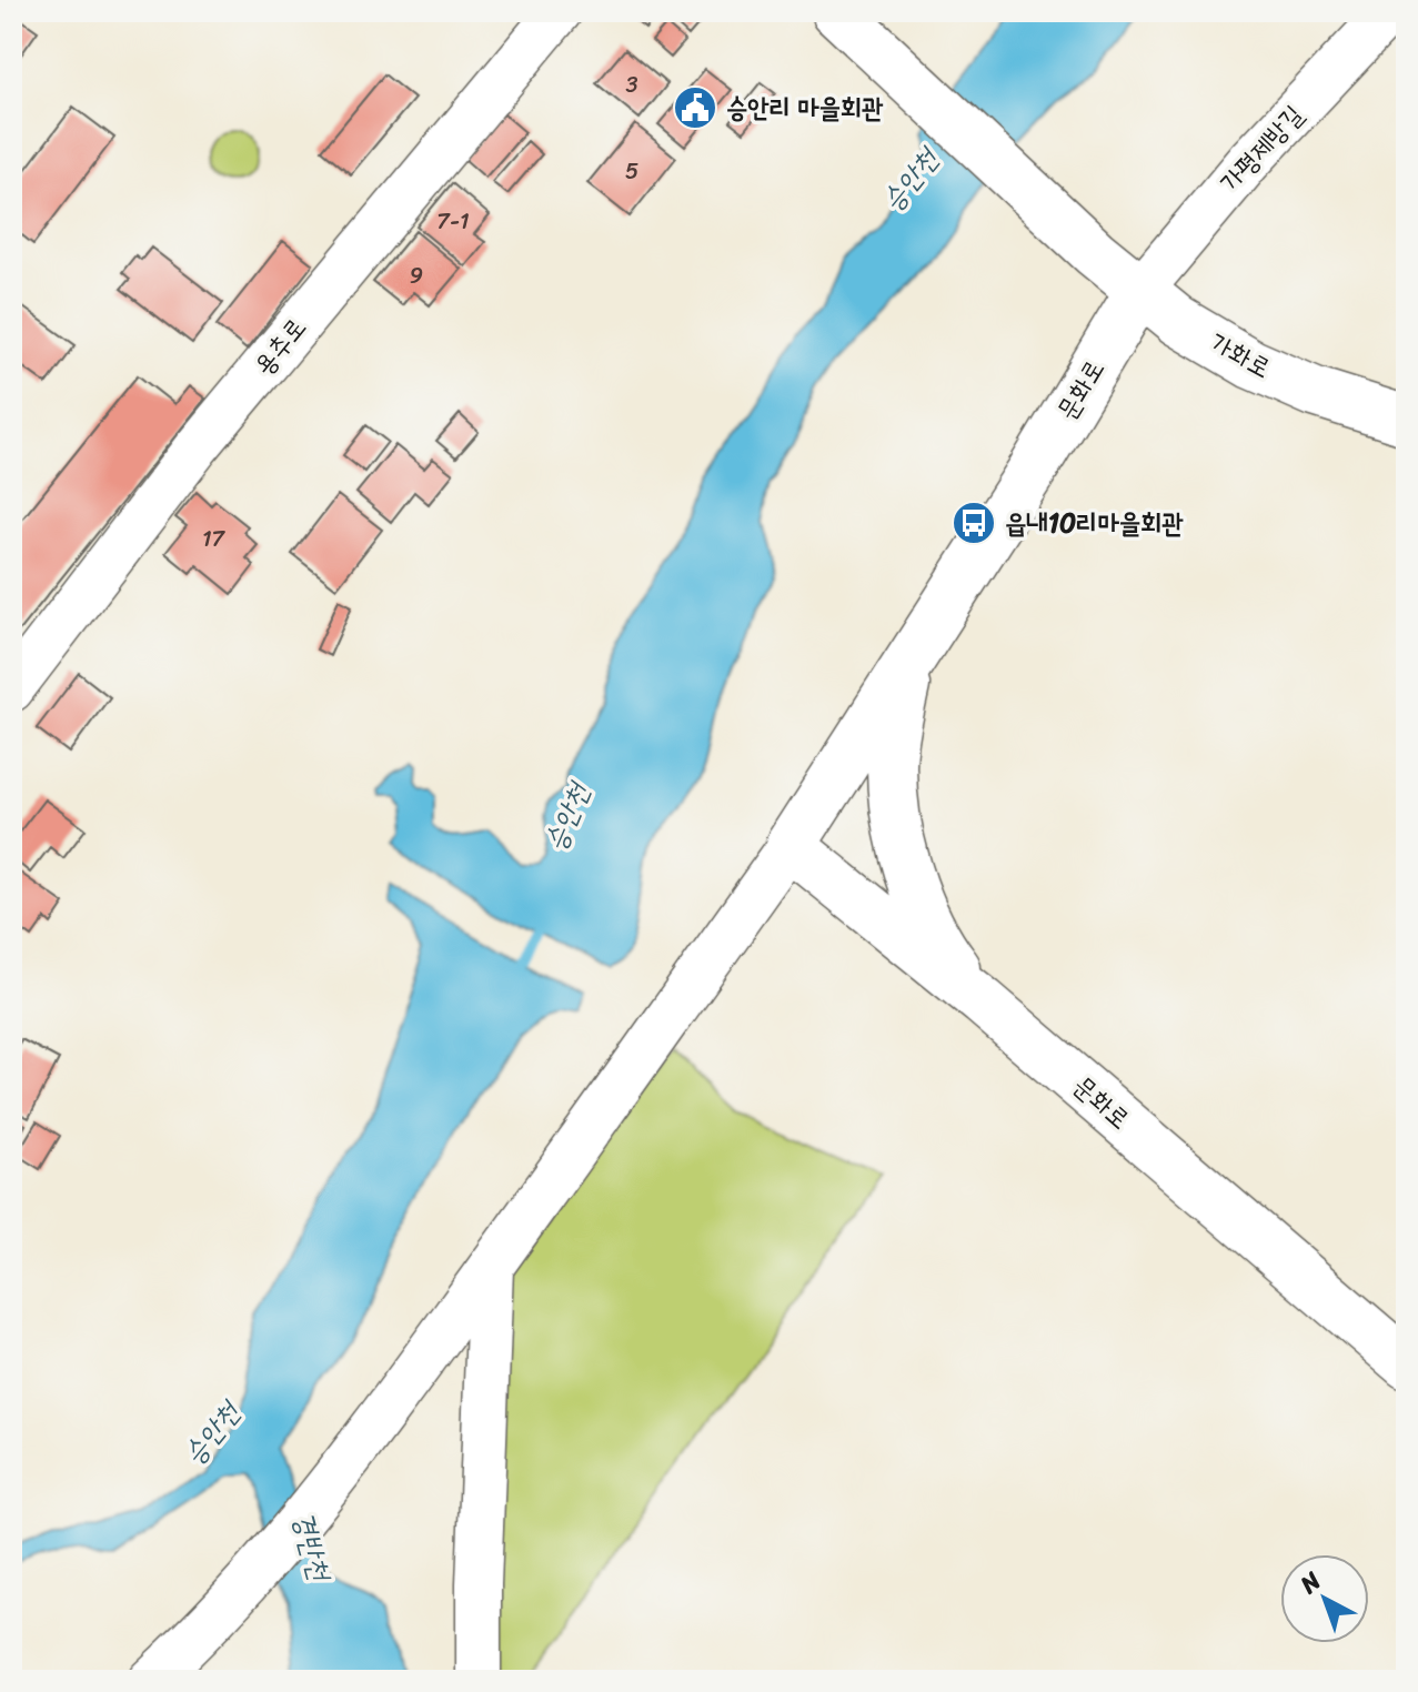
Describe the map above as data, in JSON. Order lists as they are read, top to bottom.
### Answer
{
  "streets": {
    "main road": ["가화로", "문화로"],
    "street": ["가평제방길", "용추로"]
  },
  "crossings": [
    ["가평제방길", "가화로"],
    ["가평제방길", "문화로"],
    ["가화로", "문화로"]
  ],
  "water": ["승안천", "경반천"],
  "places": {
    "public building": ["승안리 마을회관"],
    "bus stop": ["읍내10리마을회관"]
  },
  "house_numbers": [
    "3",
    "5",
    "7-1",
    "9",
    "17"
  ],
  "north": "top left"
}
